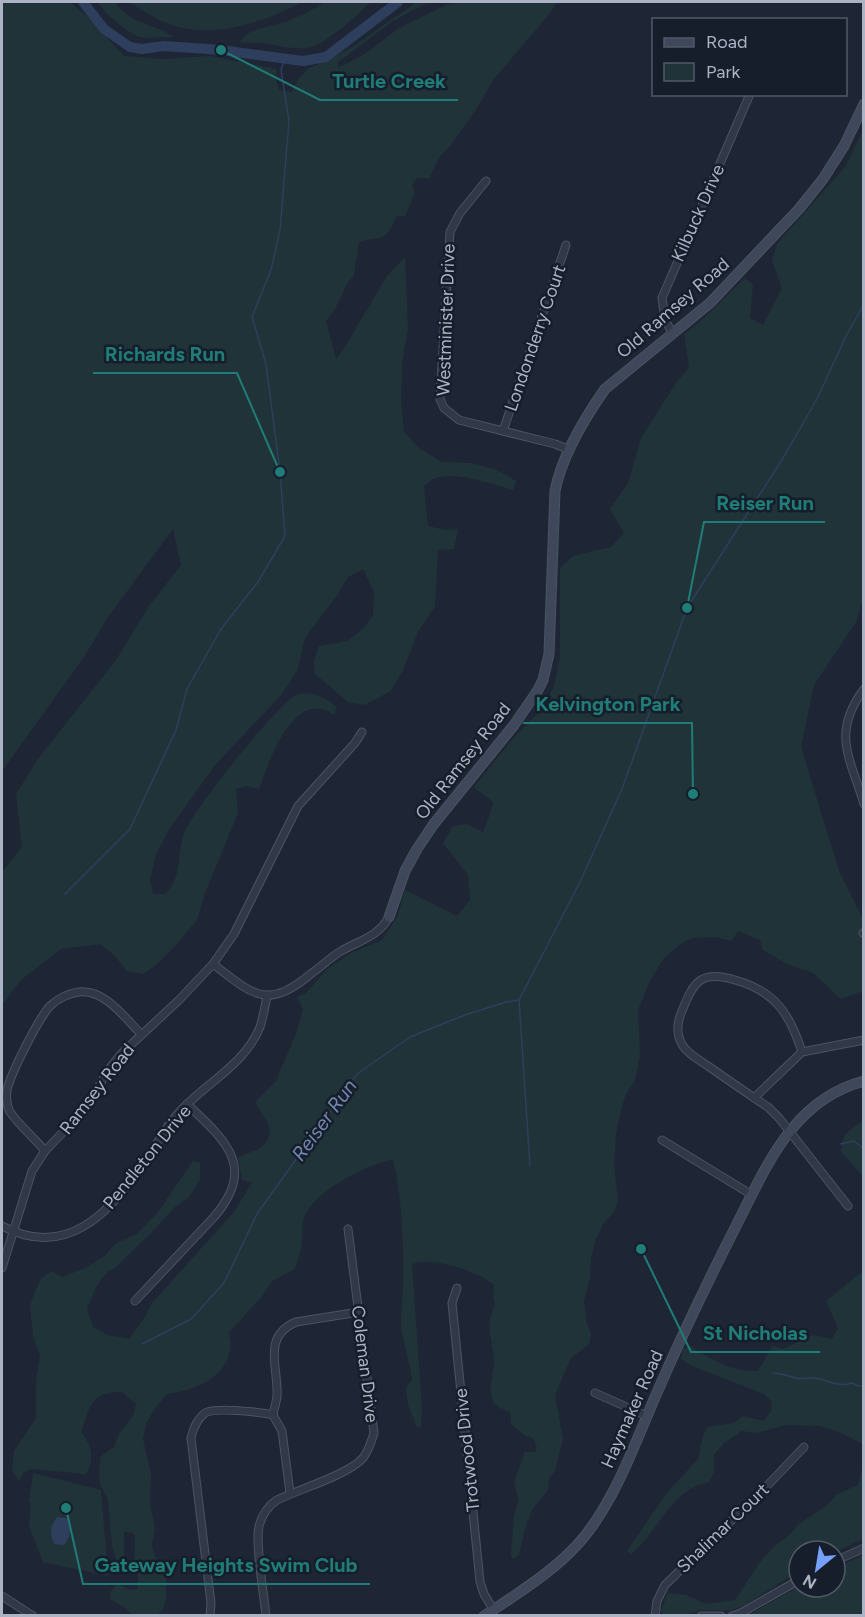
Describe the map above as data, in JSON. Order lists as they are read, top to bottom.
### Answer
{
  "streets": {
    "street": [
      "Kilbuck Drive",
      "Old Ramsey Road",
      "Westminister Drive",
      "Londonderry Court",
      "Ramsey Road",
      "Pendleton Drive",
      "Coleman Drive",
      "Haymaker Road",
      "Trotwood Drive",
      "Shalimar Court"
    ]
  },
  "crossings": [
    ["Kilbuck Drive", "Old Ramsey Road"],
    ["Old Ramsey Road", "Westminister Drive"],
    ["Old Ramsey Road", "Pendleton Drive"],
    ["Westminister Drive", "Londonderry Court"],
    ["Ramsey Road", "Pendleton Drive"],
    ["Haymaker Road", "Trotwood Drive"]
  ],
  "water": ["Reiser Run"],
  "places": [
    "Turtle Creek",
    "Richards Run",
    "Reiser Run",
    "Kelvington Park",
    "St Nicholas",
    "Gateway Heights Swim Club"
  ],
  "legend": ["Road", "Park"],
  "north": "bottom left"
}
